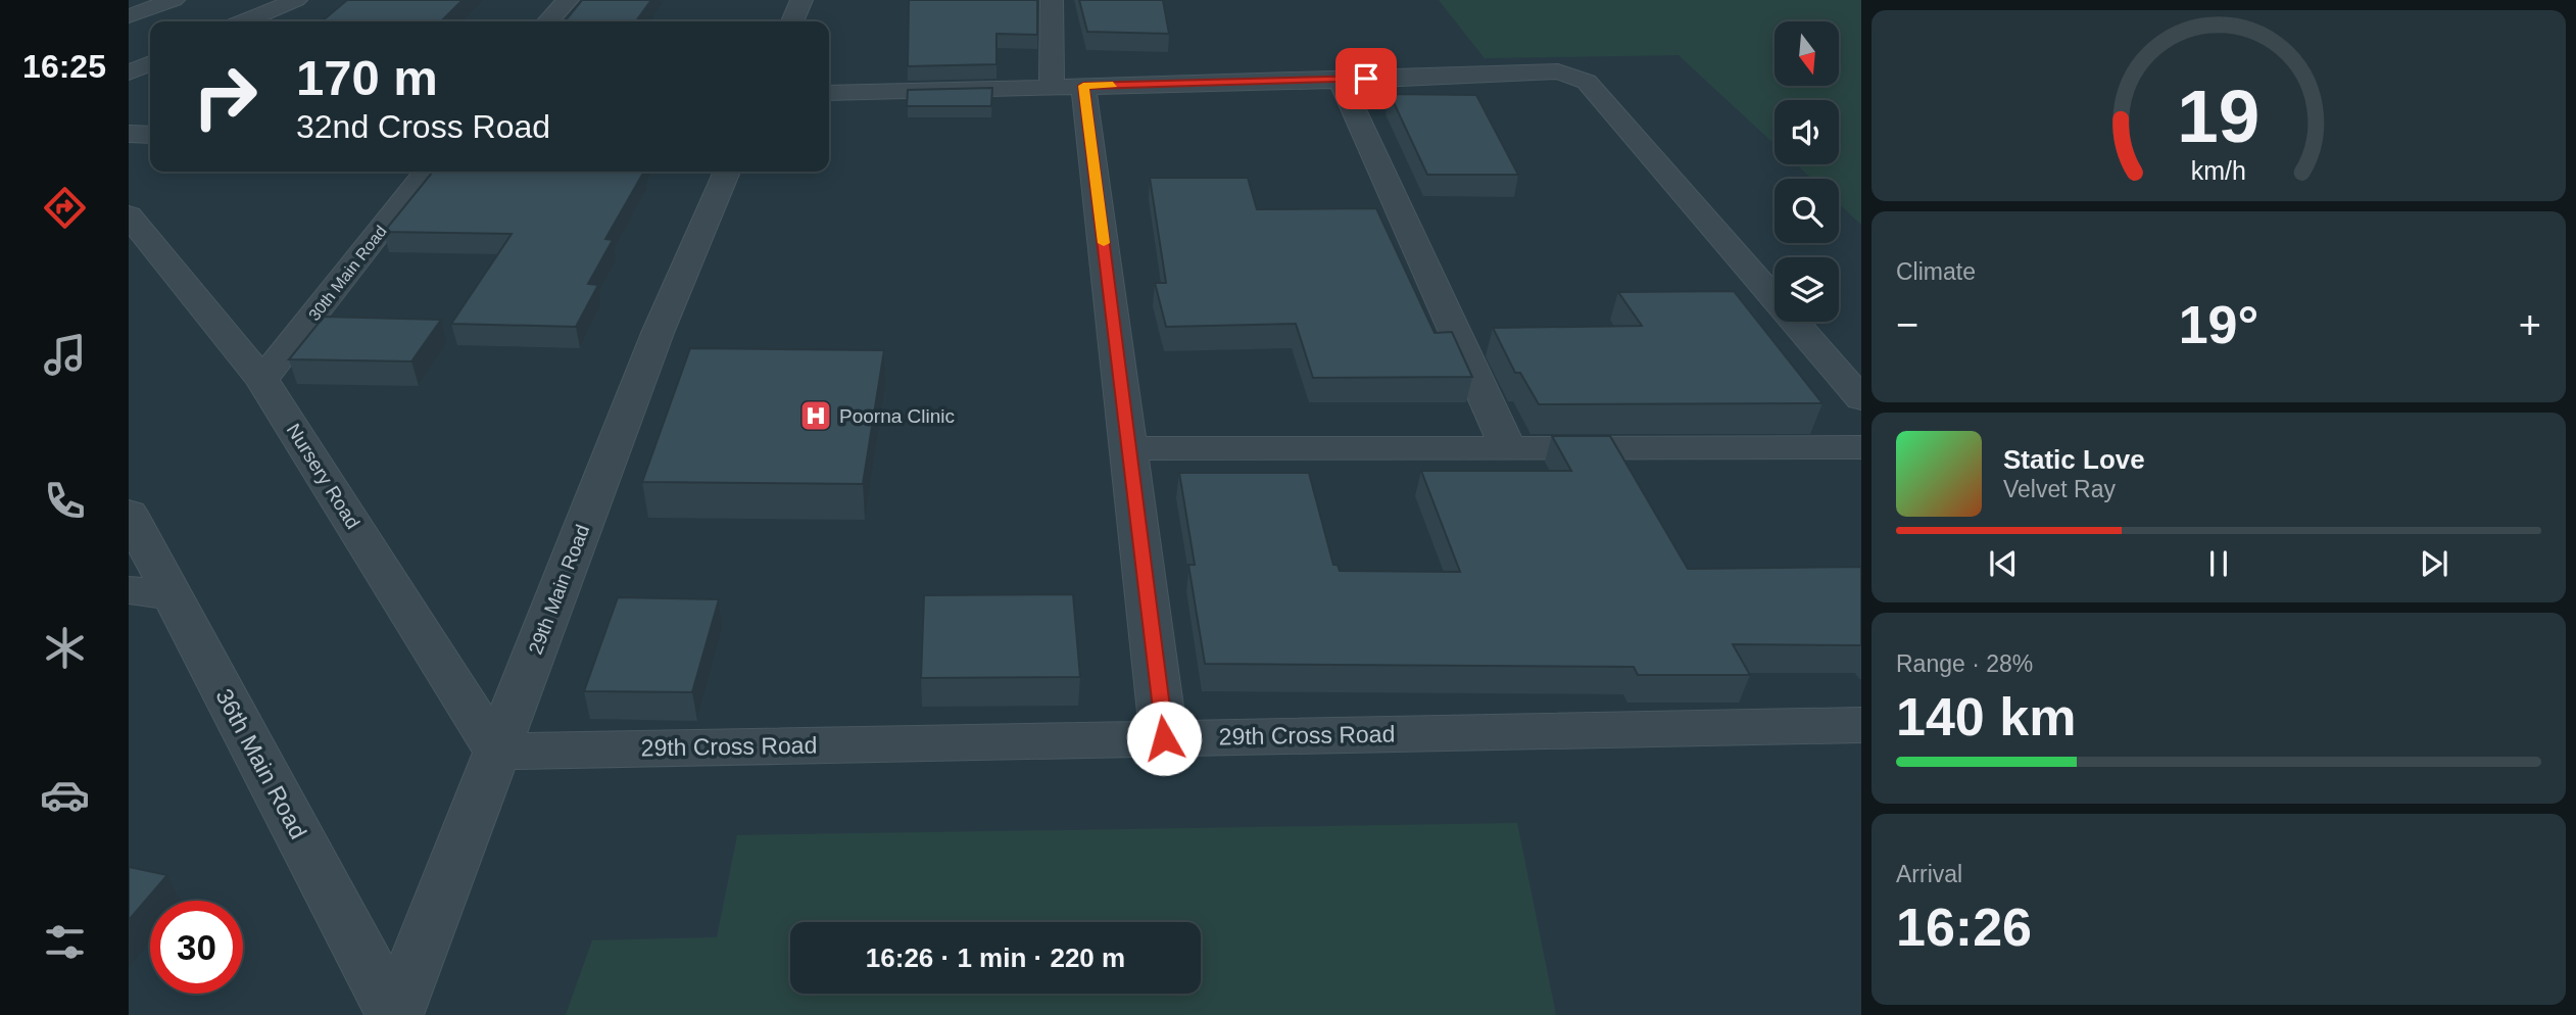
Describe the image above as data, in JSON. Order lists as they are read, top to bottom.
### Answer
{
  "streets": {
    "street": [
      "30th Main Road",
      "Nursery Road",
      "29th Main Road",
      "29th Cross Road",
      "36th Main Road"
    ]
  },
  "crossings": [
    ["30th Main Road", "Nursery Road"],
    ["Nursery Road", "29th Main Road"],
    ["Nursery Road", "29th Cross Road"],
    ["29th Main Road", "29th Cross Road"],
    ["29th Main Road", "36th Main Road"]
  ],
  "places": {
    "hospital": ["Poorna Clinic"]
  },
  "north": "bottom",
  "page": {
    "tabs": "16:25",
    "turn": ["170 m", "32nd Cross Road"],
    "tile": [
      "Climate",
      ["Range · 28%", "140 km"],
      ["Arrival", "16:26"]
    ],
    "heat": ["−", "19°", "+"],
    "song": ["Static Love", "Velvet Ray"],
    "limit": "30",
    "trip": "16:26 · 1 min · 220 m",
    "gauge": ["19", "km/h"]
  }
}
